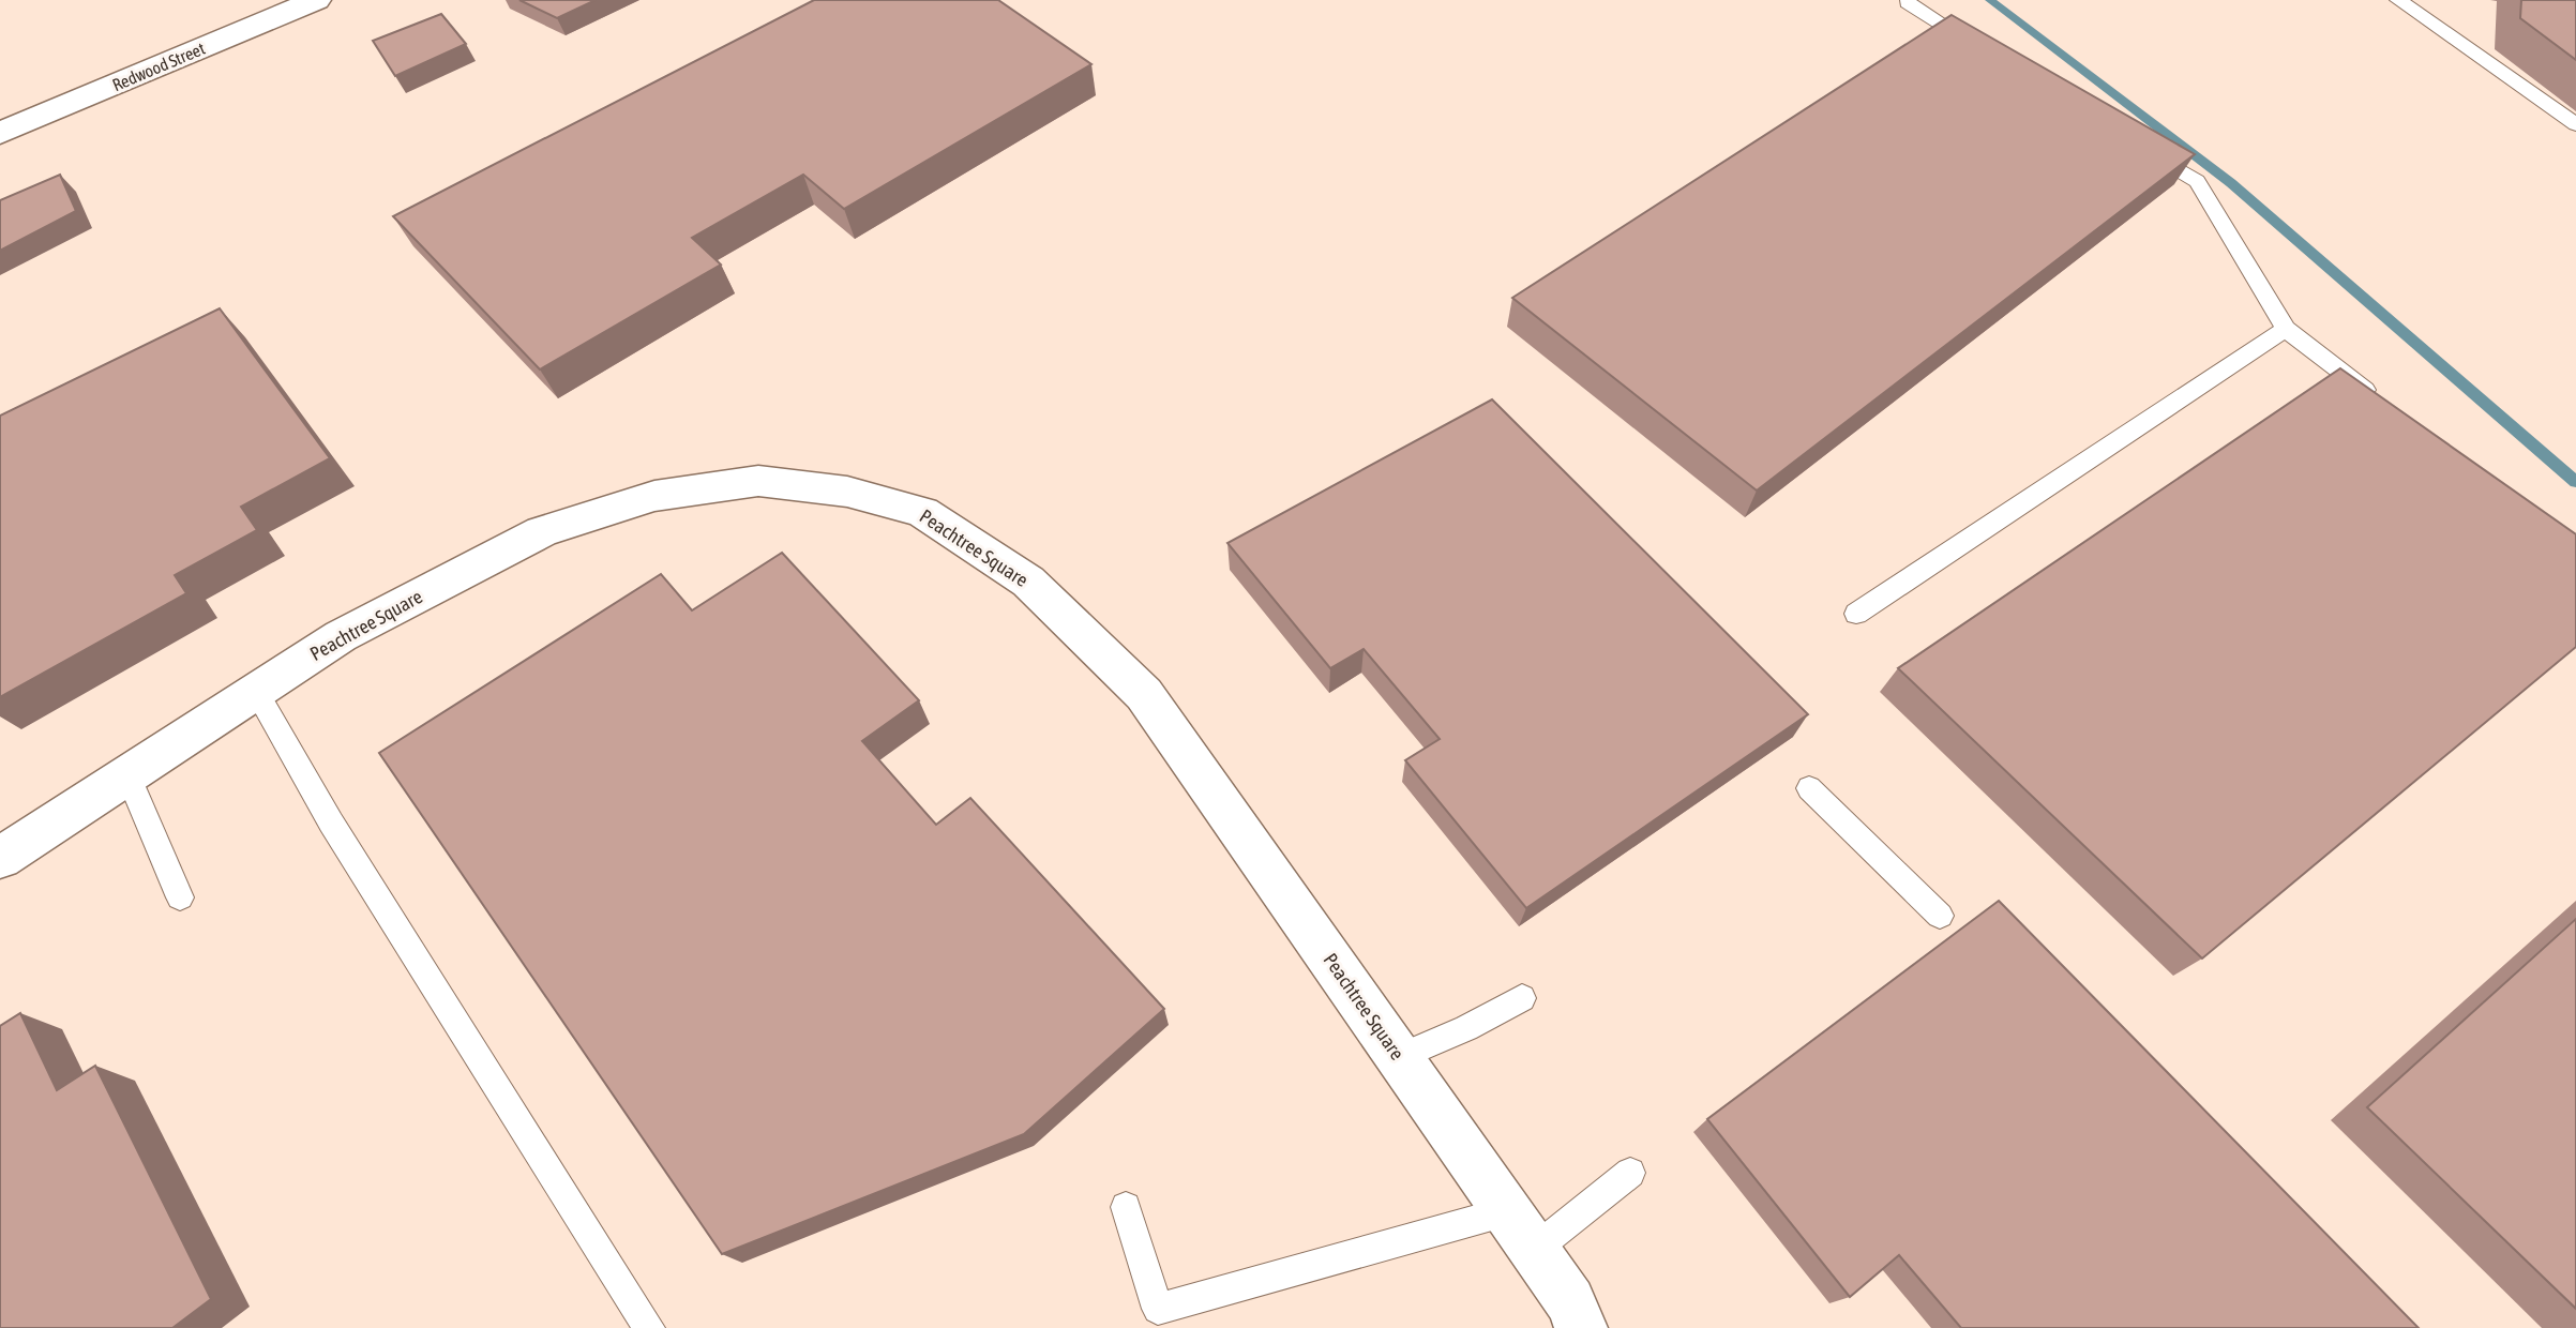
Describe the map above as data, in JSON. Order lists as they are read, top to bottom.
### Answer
{
  "streets": {
    "street": ["Redwood Street", "Peachtree Square"]
  }
}
